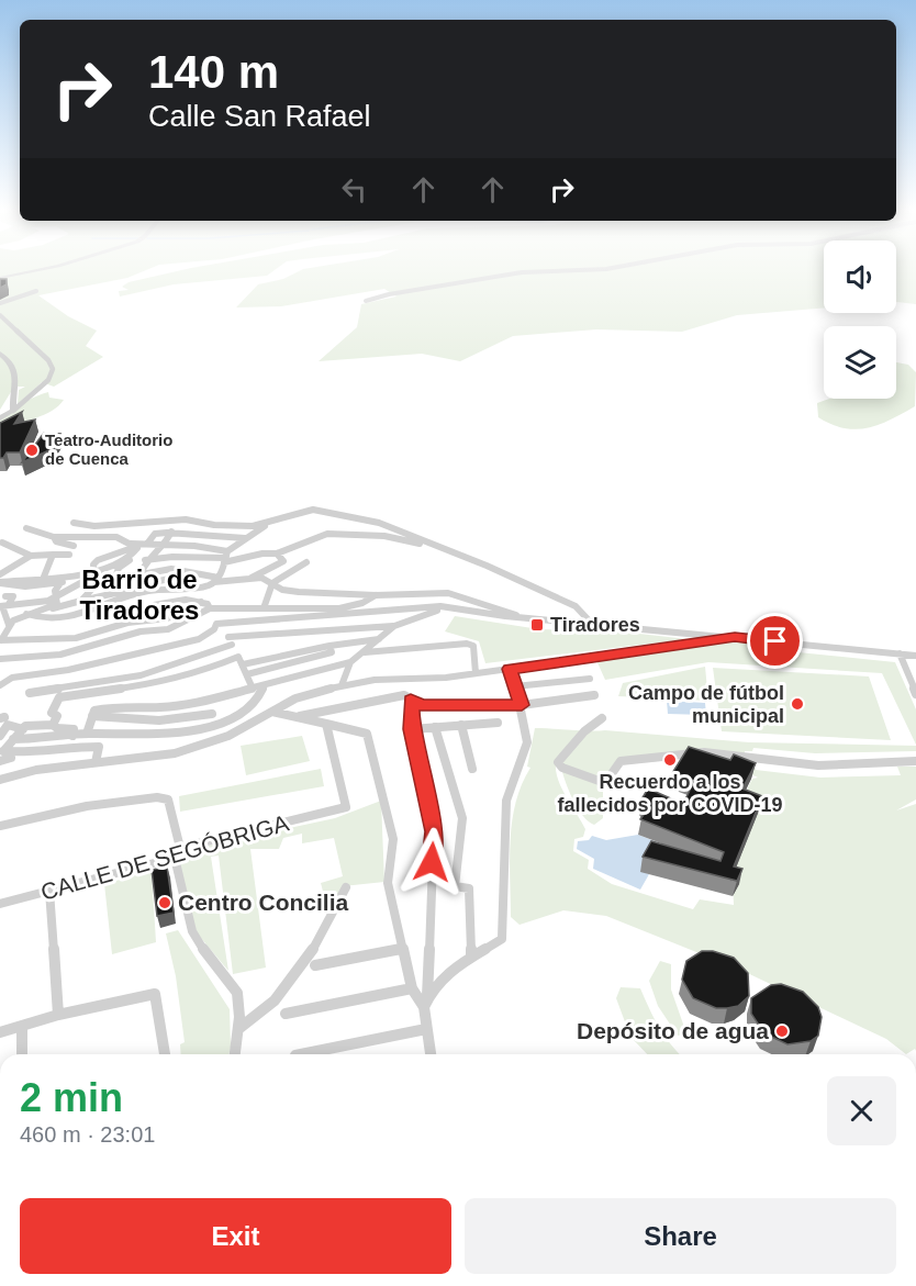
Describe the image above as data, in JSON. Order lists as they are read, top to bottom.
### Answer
{
  "streets": {
    "street": ["CALLE DE SEGÓBRIGA"]
  },
  "districts": ["Barrio de Tiradores"],
  "places": {
    "other": [
      "Teatro-Auditorio de Cuenca",
      "Campo de fútbol municipal",
      "Recuerdo a los fallecidos por COVID-19",
      "Centro Concilia",
      "Depósito de agua"
    ],
    "transit": ["Tiradores"]
  },
  "page": {
    "turn": ["140 m", "Calle San Rafael"],
    "heading": ["2 min", "460 m · 23:01"],
    "buttons": ["Exit", "Share"]
  }
}
